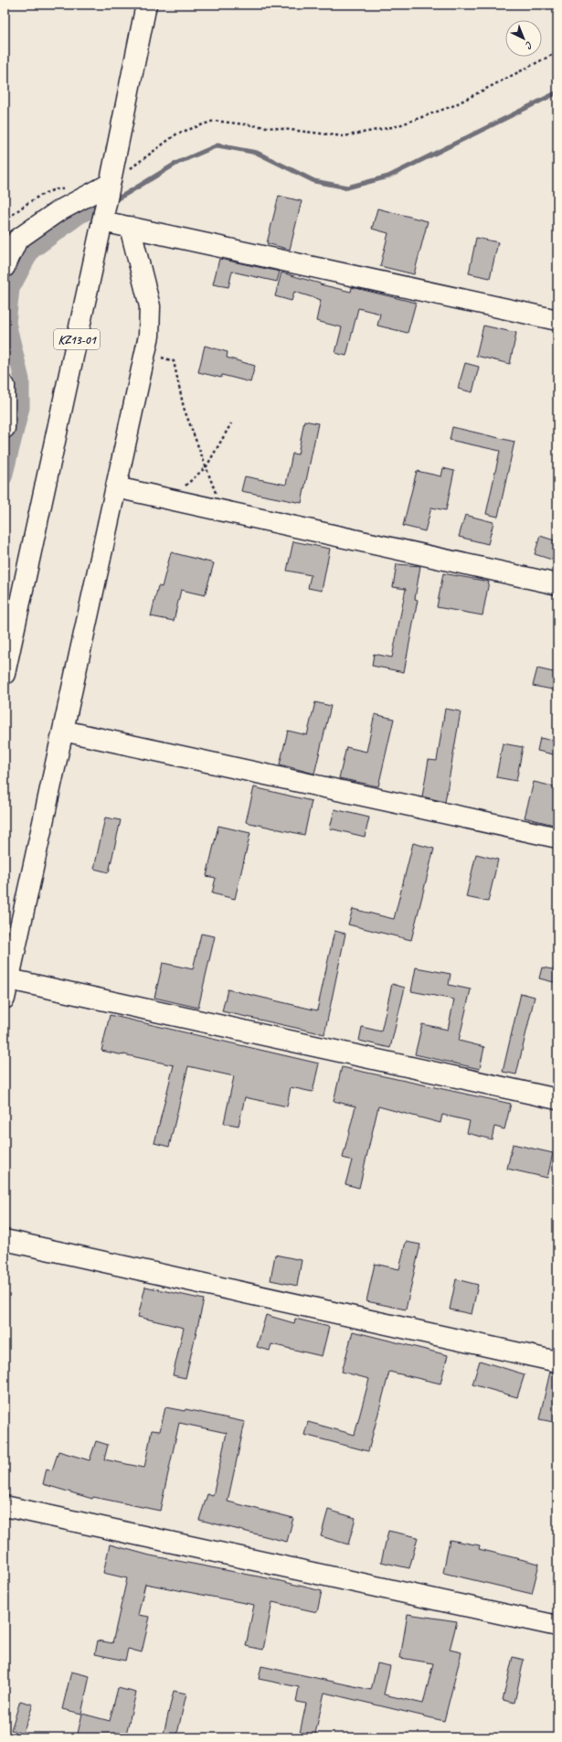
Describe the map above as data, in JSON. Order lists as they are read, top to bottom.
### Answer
{
  "streets": {
    "main road": ["KZ13-01"]
  },
  "north": "bottom right"
}
